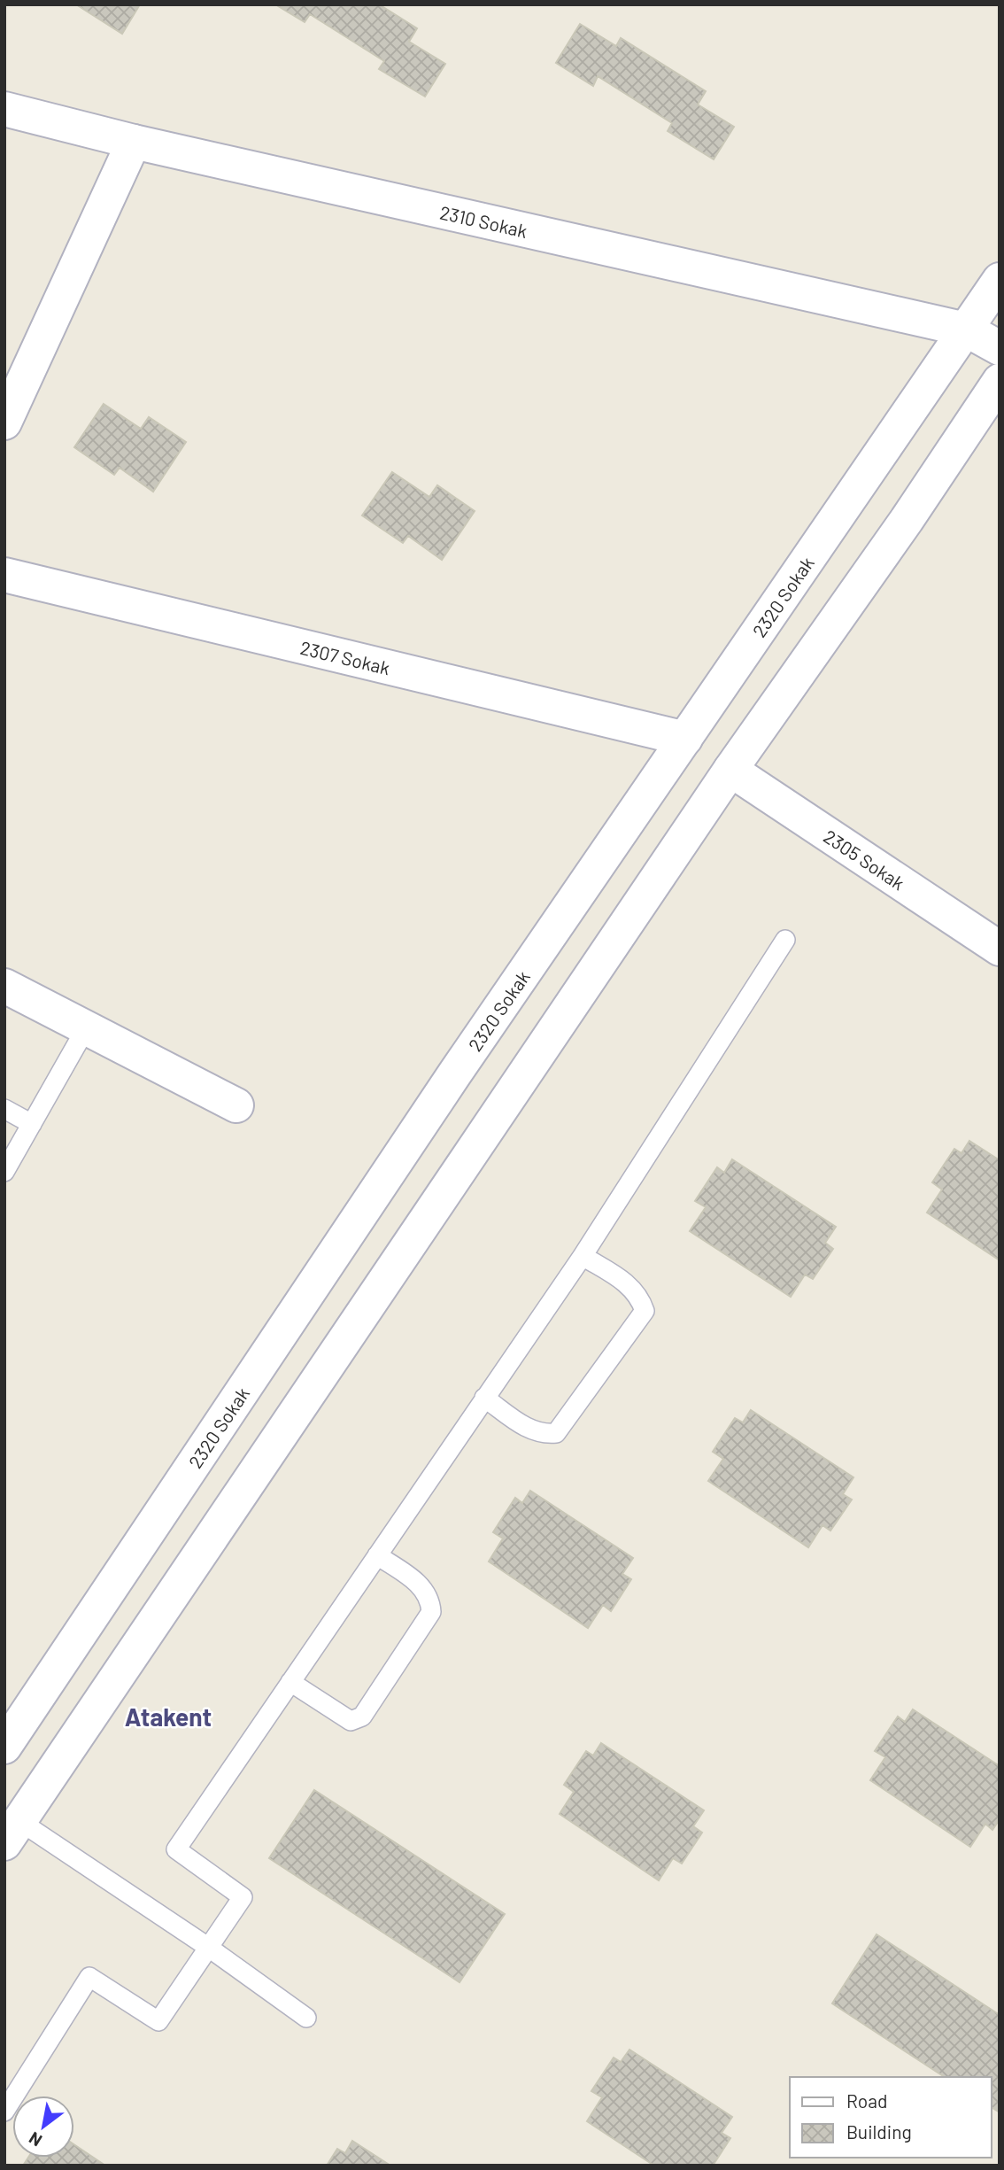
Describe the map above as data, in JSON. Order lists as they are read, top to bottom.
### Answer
{
  "streets": {
    "street": [
      "2310 Sokak",
      "2320 Sokak",
      "2307 Sokak",
      "2305 Sokak"
    ]
  },
  "crossings": [
    ["2310 Sokak", "2320 Sokak"],
    ["2320 Sokak", "2307 Sokak"]
  ],
  "districts": ["Atakent"],
  "legend": ["Road", "Building"],
  "north": "bottom left"
}
